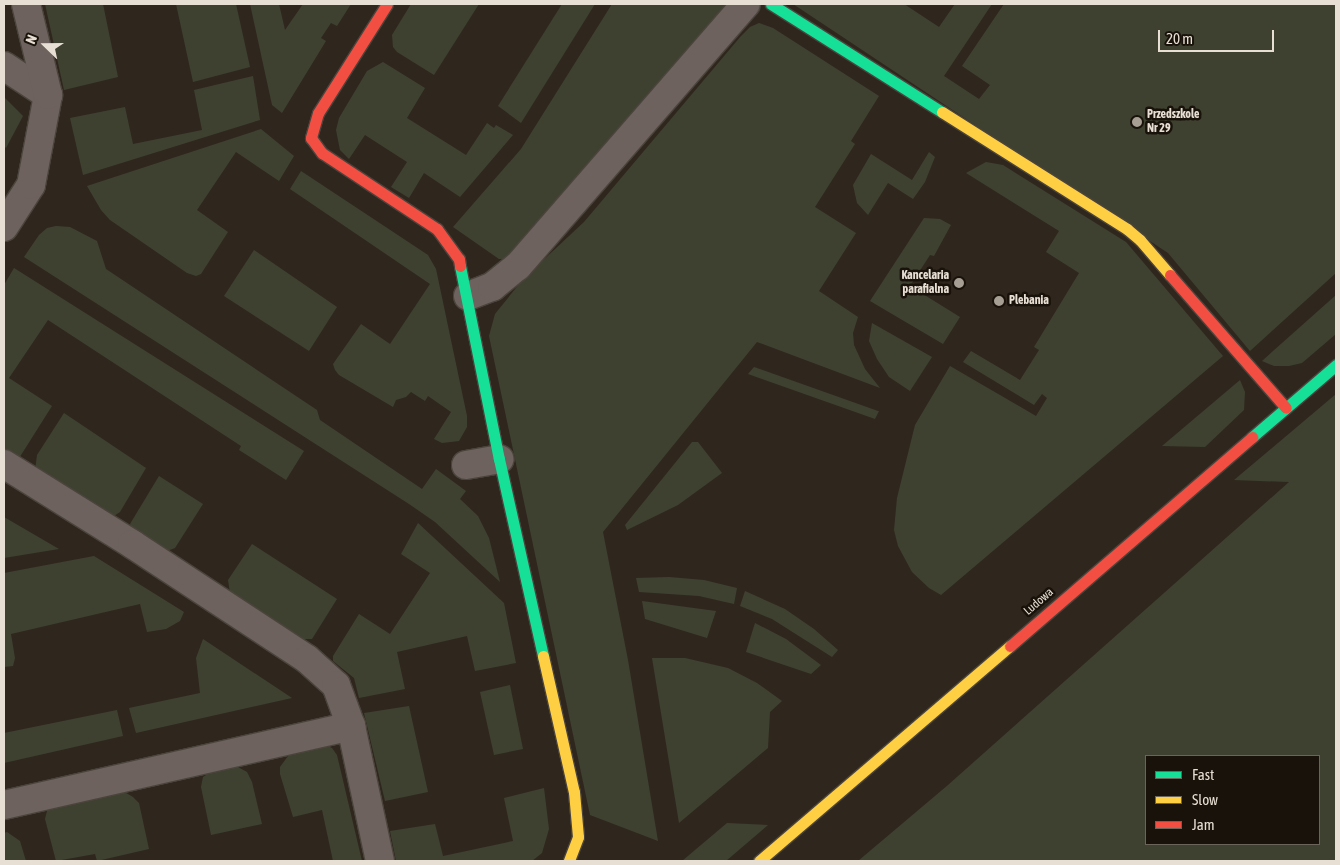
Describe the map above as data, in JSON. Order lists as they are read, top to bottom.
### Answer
{
  "streets": {
    "street": ["Ludowa"]
  },
  "places": ["Przedszkole Nr 29", "Kancelaria parafialna", "Plebania"],
  "legend": ["Fast", "Slow", "Jam"],
  "scale_bar": "20 m",
  "north": "left"
}
